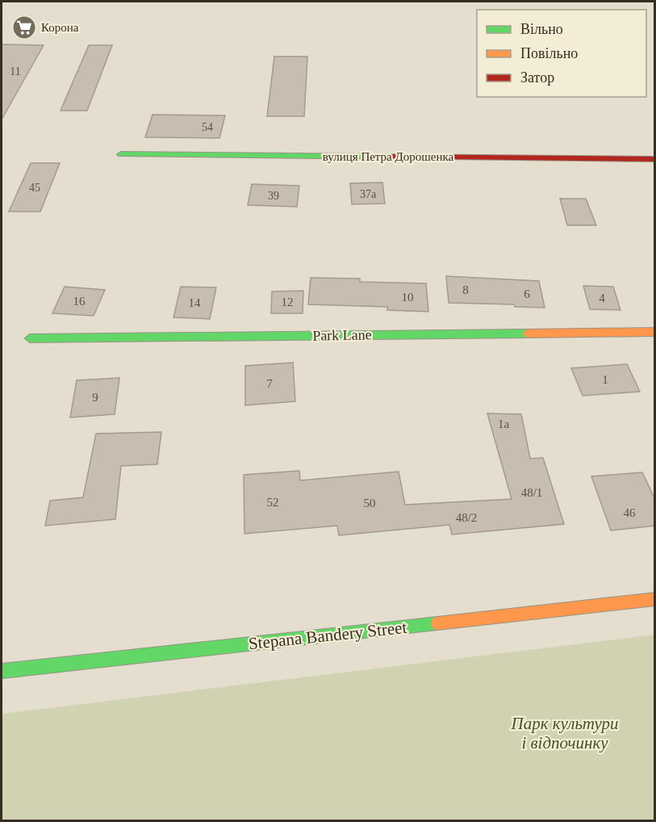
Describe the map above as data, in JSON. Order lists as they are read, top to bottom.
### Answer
{
  "streets": {
    "street": ["вулиця Петра Дорошенка", "Park Lane", "Stepana Bandery Street"]
  },
  "parks": ["Парк культури і відпочинку"],
  "places": {
    "supermarket": ["Корона"]
  },
  "house_numbers": [
    "11",
    "54",
    "45",
    "37а",
    "39",
    "8",
    "6",
    "10",
    "4",
    "16",
    "12",
    "14",
    "1",
    "7",
    "9",
    "1а",
    "48/1",
    "52",
    "50",
    "46",
    "48/2"
  ],
  "legend": ["Вільно", "Повільно", "Затор"]
}
